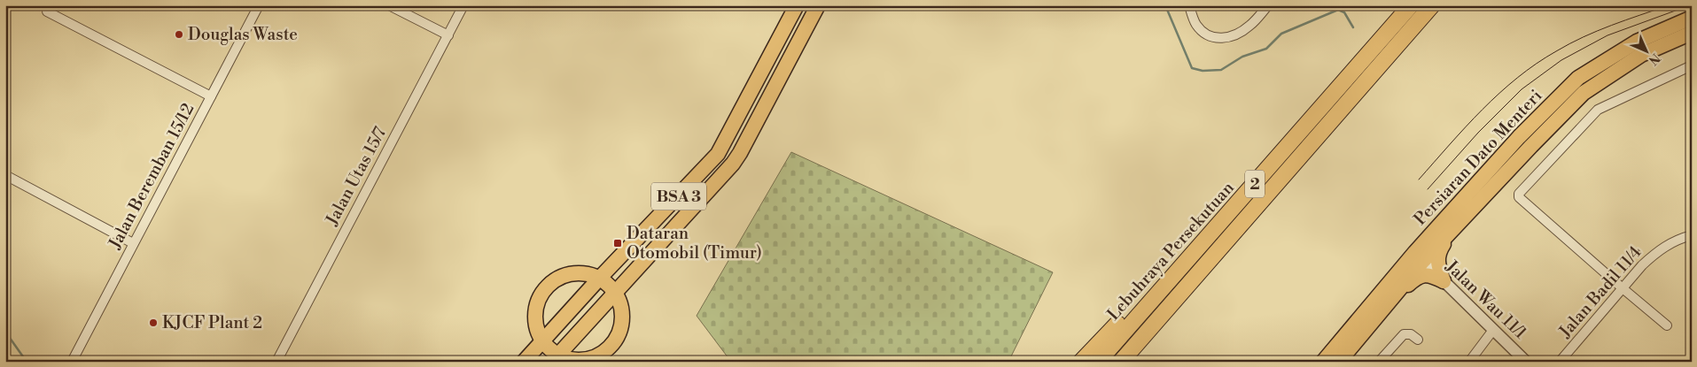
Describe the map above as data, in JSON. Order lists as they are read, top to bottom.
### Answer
{
  "streets": {
    "highway": ["2", "Lebuhraya Persekutuan"],
    "main road": ["Persiaran Dato Menteri", "BSA 3"],
    "street": [
      "Jalan Beremban 15/12",
      "Jalan Utas 15/7",
      "Jalan Badil 11/4",
      "Jalan Wau 11/1"
    ]
  },
  "crossings": [
    ["Persiaran Dato Menteri", "Jalan Wau 11/1"]
  ],
  "places": {
    "other": ["Douglas Waste", "KJCF Plant 2"],
    "transit": ["Dataran Otomobil (Timur)"]
  },
  "north": "bottom right"
}
